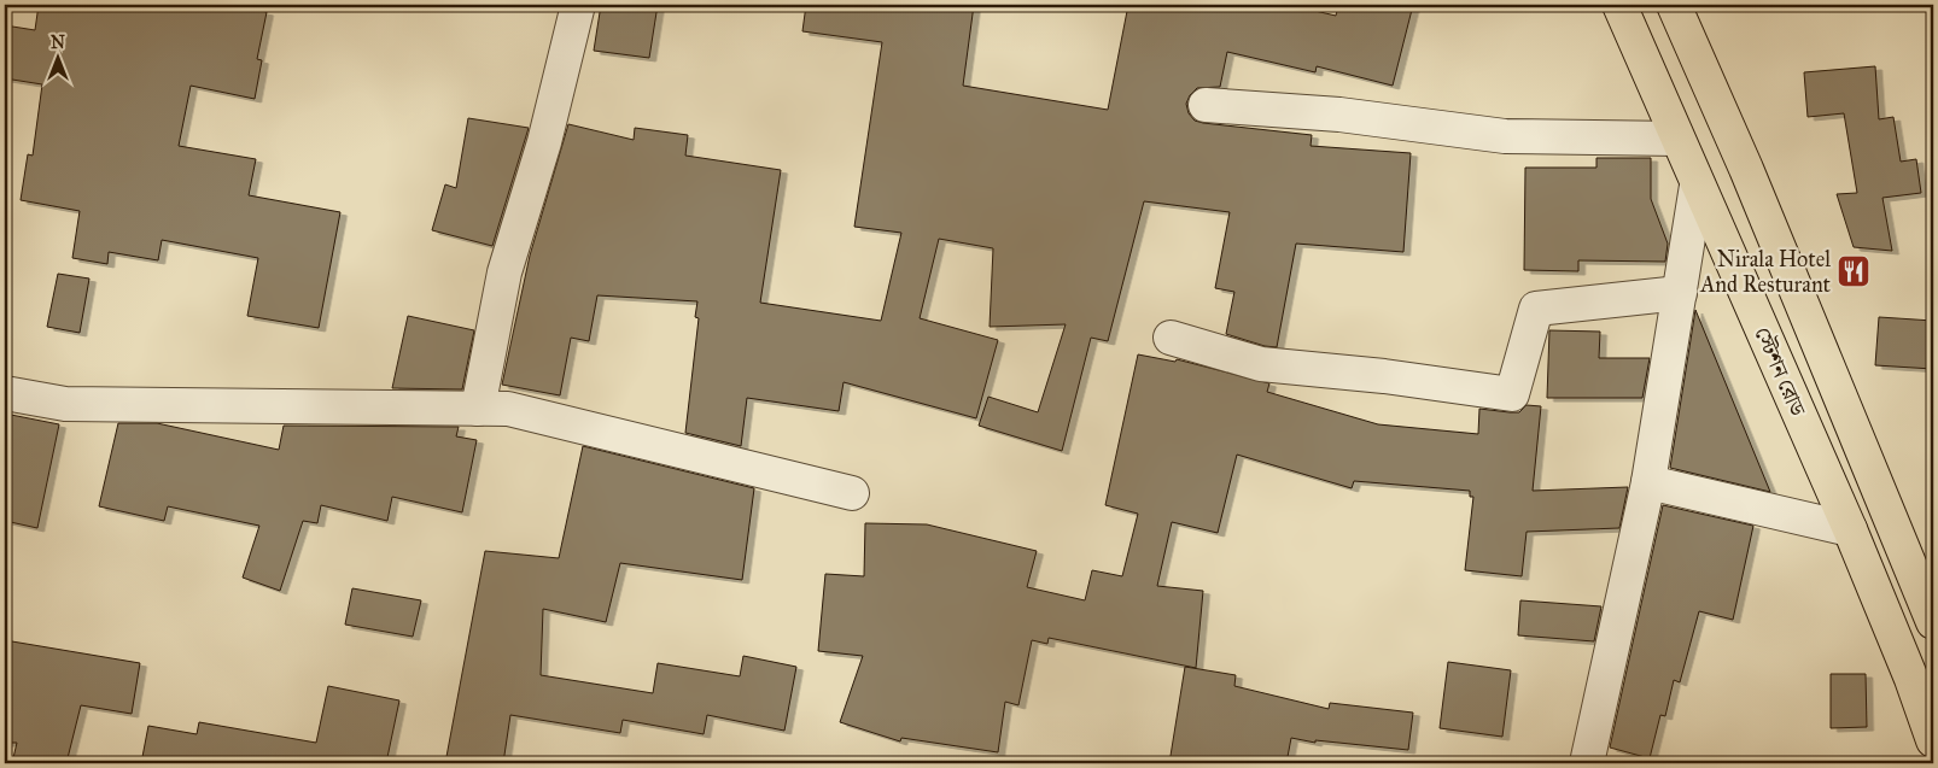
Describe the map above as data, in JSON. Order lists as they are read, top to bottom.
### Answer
{
  "streets": {
    "main road": ["স্টেশন রোড"]
  },
  "places": {
    "restaurant": ["Nirala Hotel And Resturant"]
  },
  "north": "top"
}
